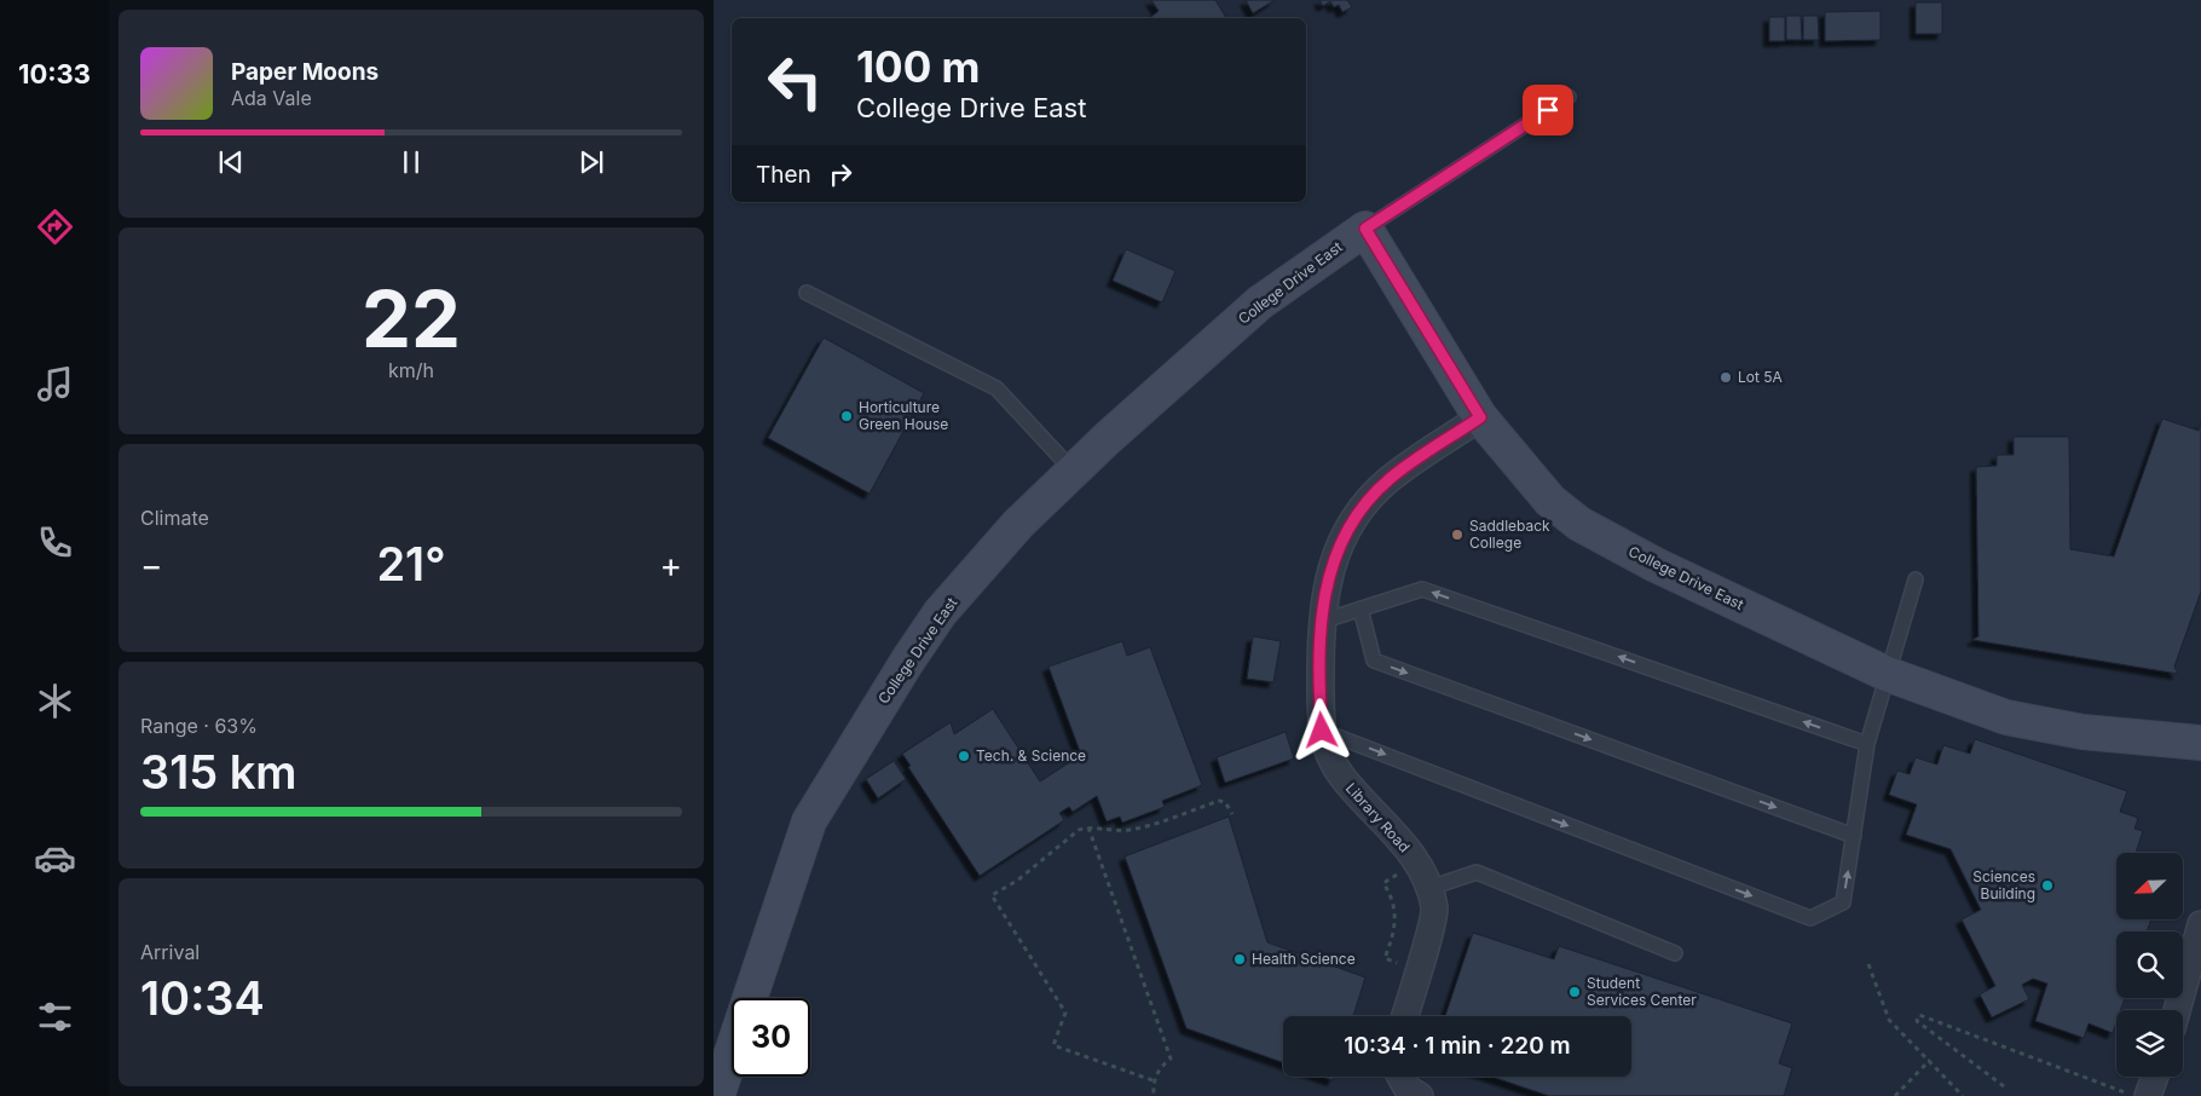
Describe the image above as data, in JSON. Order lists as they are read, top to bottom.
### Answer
{
  "streets": {
    "street": ["College Drive East", "Library Road"]
  },
  "crossings": [
    ["College Drive East", "Library Road"]
  ],
  "places": [
    "Lot 5A",
    "Horticulture Green House",
    "Saddleback College",
    "Tech. & Science",
    "Sciences Building",
    "Health Science",
    "Student Services Center"
  ],
  "north": "bottom left",
  "page": {
    "tabs": "10:33",
    "turn": ["100 m", "College Drive East"],
    "song": ["Paper Moons", "Ada Vale"],
    "then": "Then",
    "tile": [
      ["22", "km/h"],
      "Climate",
      ["Range · 63%", "315 km"],
      ["Arrival", "10:34"]
    ],
    "heat": ["−", "21°", "+"],
    "limit": "30",
    "trip": "10:34 · 1 min · 220 m"
  }
}
